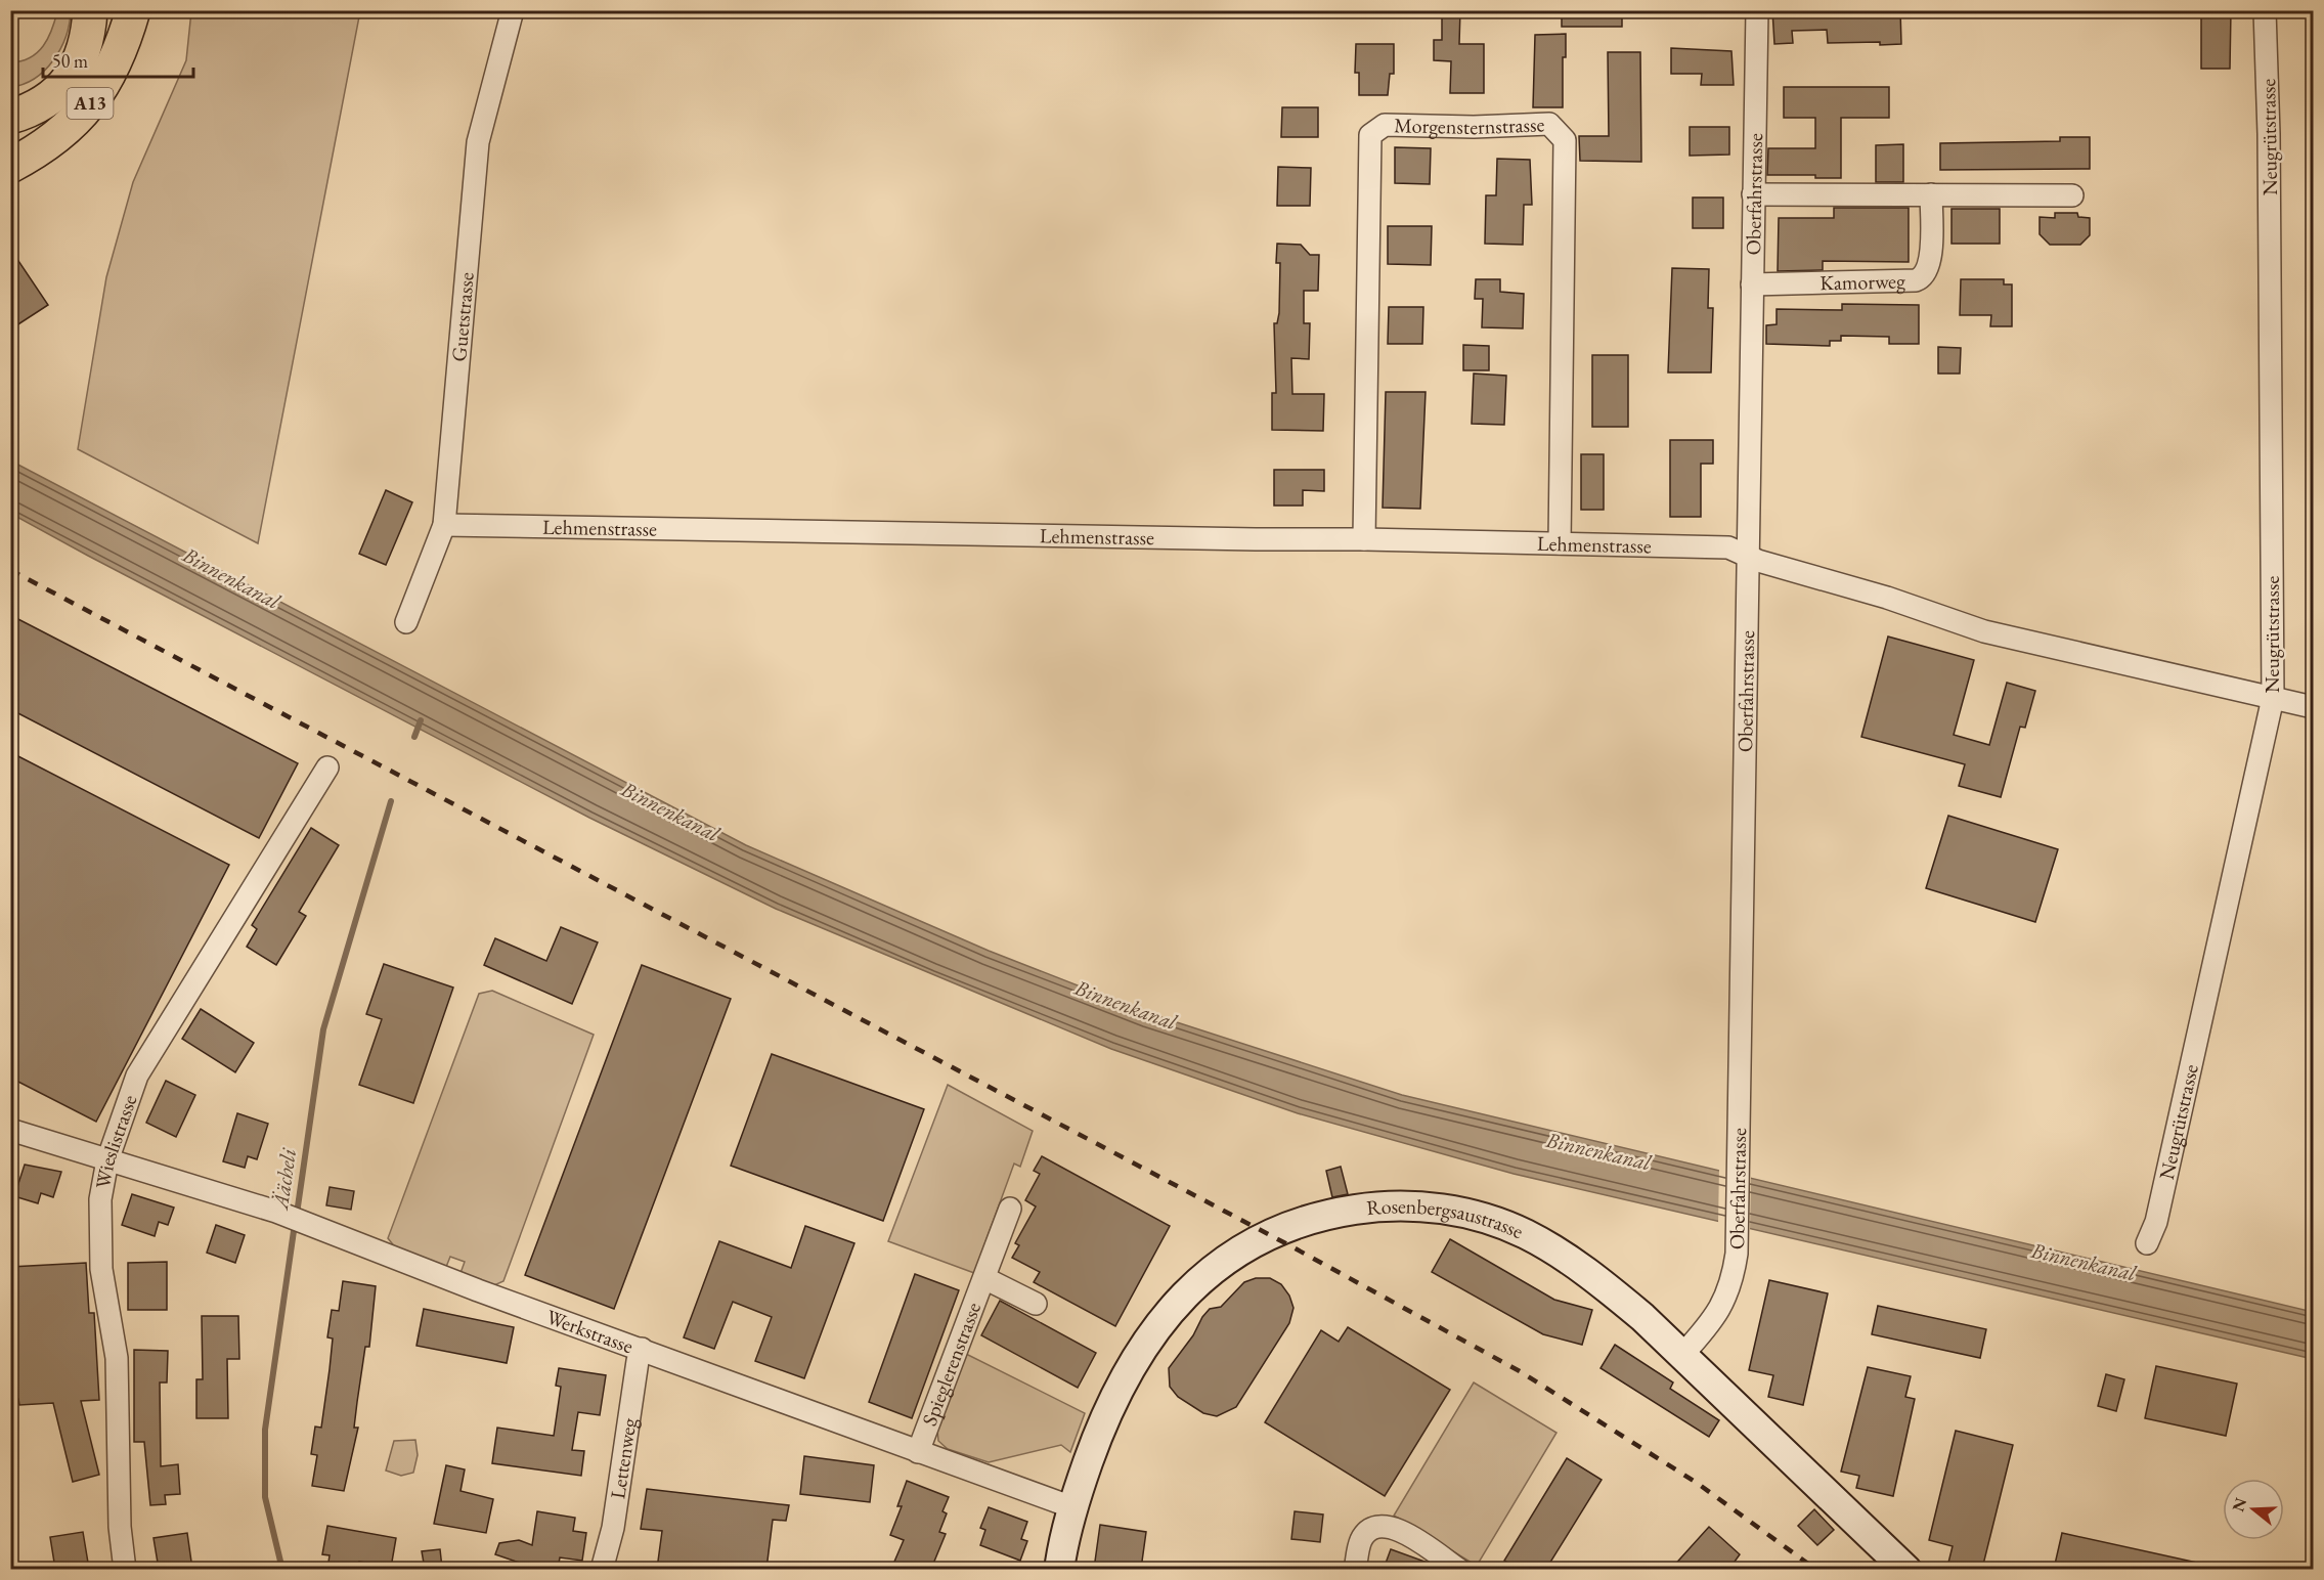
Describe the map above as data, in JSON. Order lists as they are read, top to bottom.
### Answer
{
  "streets": {
    "highway": ["A13"],
    "street": [
      "Morgensternstrasse",
      "Neugrütstrasse",
      "Oberfahrstrasse",
      "Kamorweg",
      "Guetstrasse",
      "Lehmenstrasse",
      "Wieslistrasse",
      "Rosenbergsaustrasse",
      "Werkstrasse",
      "Spieglerenstrasse",
      "Lettenweg"
    ]
  },
  "crossings": [
    ["Morgensternstrasse", "Lehmenstrasse"],
    ["Neugrütstrasse", "Lehmenstrasse"],
    ["Oberfahrstrasse", "Kamorweg"],
    ["Oberfahrstrasse", "Lehmenstrasse"],
    ["Oberfahrstrasse", "Rosenbergsaustrasse"],
    ["Guetstrasse", "Lehmenstrasse"],
    ["Wieslistrasse", "Werkstrasse"],
    ["Rosenbergsaustrasse", "Werkstrasse"],
    ["Werkstrasse", "Spieglerenstrasse"],
    ["Werkstrasse", "Lettenweg"]
  ],
  "water": ["Binnenkanal", "Äächeli"],
  "scale_bar": "50 m",
  "north": "left"
}
